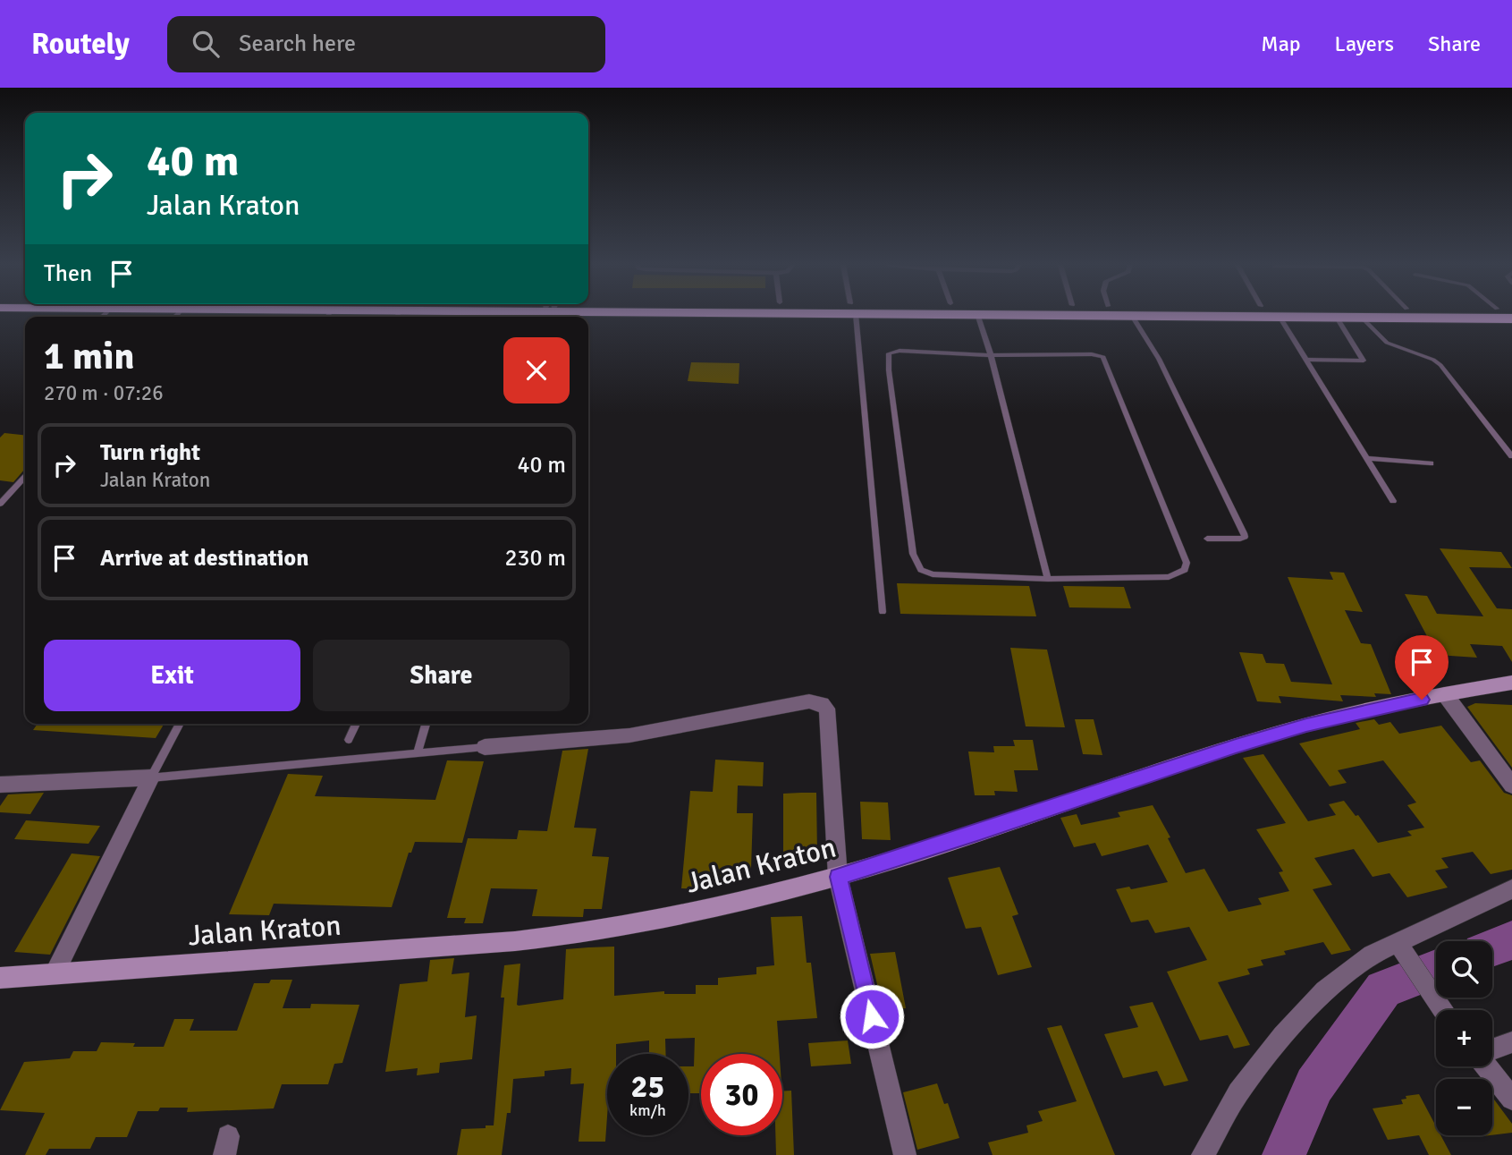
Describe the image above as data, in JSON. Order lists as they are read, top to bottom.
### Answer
{
  "streets": {
    "street": ["Jalan Kraton"]
  },
  "page": {
    "header": "Routely",
    "search": "Search here",
    "nav": ["Map", "Layers", "Share"],
    "turn": ["40 m", "Jalan Kraton"],
    "then": "Then",
    "heading": ["1 min", "270 m · 07:26"],
    "list": [
      {
        "name": "Turn right",
        "note": "Jalan Kraton",
        "value": "40 m"
      },
      {
        "name": "Arrive at destination",
        "value": "230 m"
      }
    ],
    "buttons": ["Exit", "Share"],
    "map_buttons": ["+", "−"],
    "speed": "25 km/h",
    "limit": "30"
  }
}
